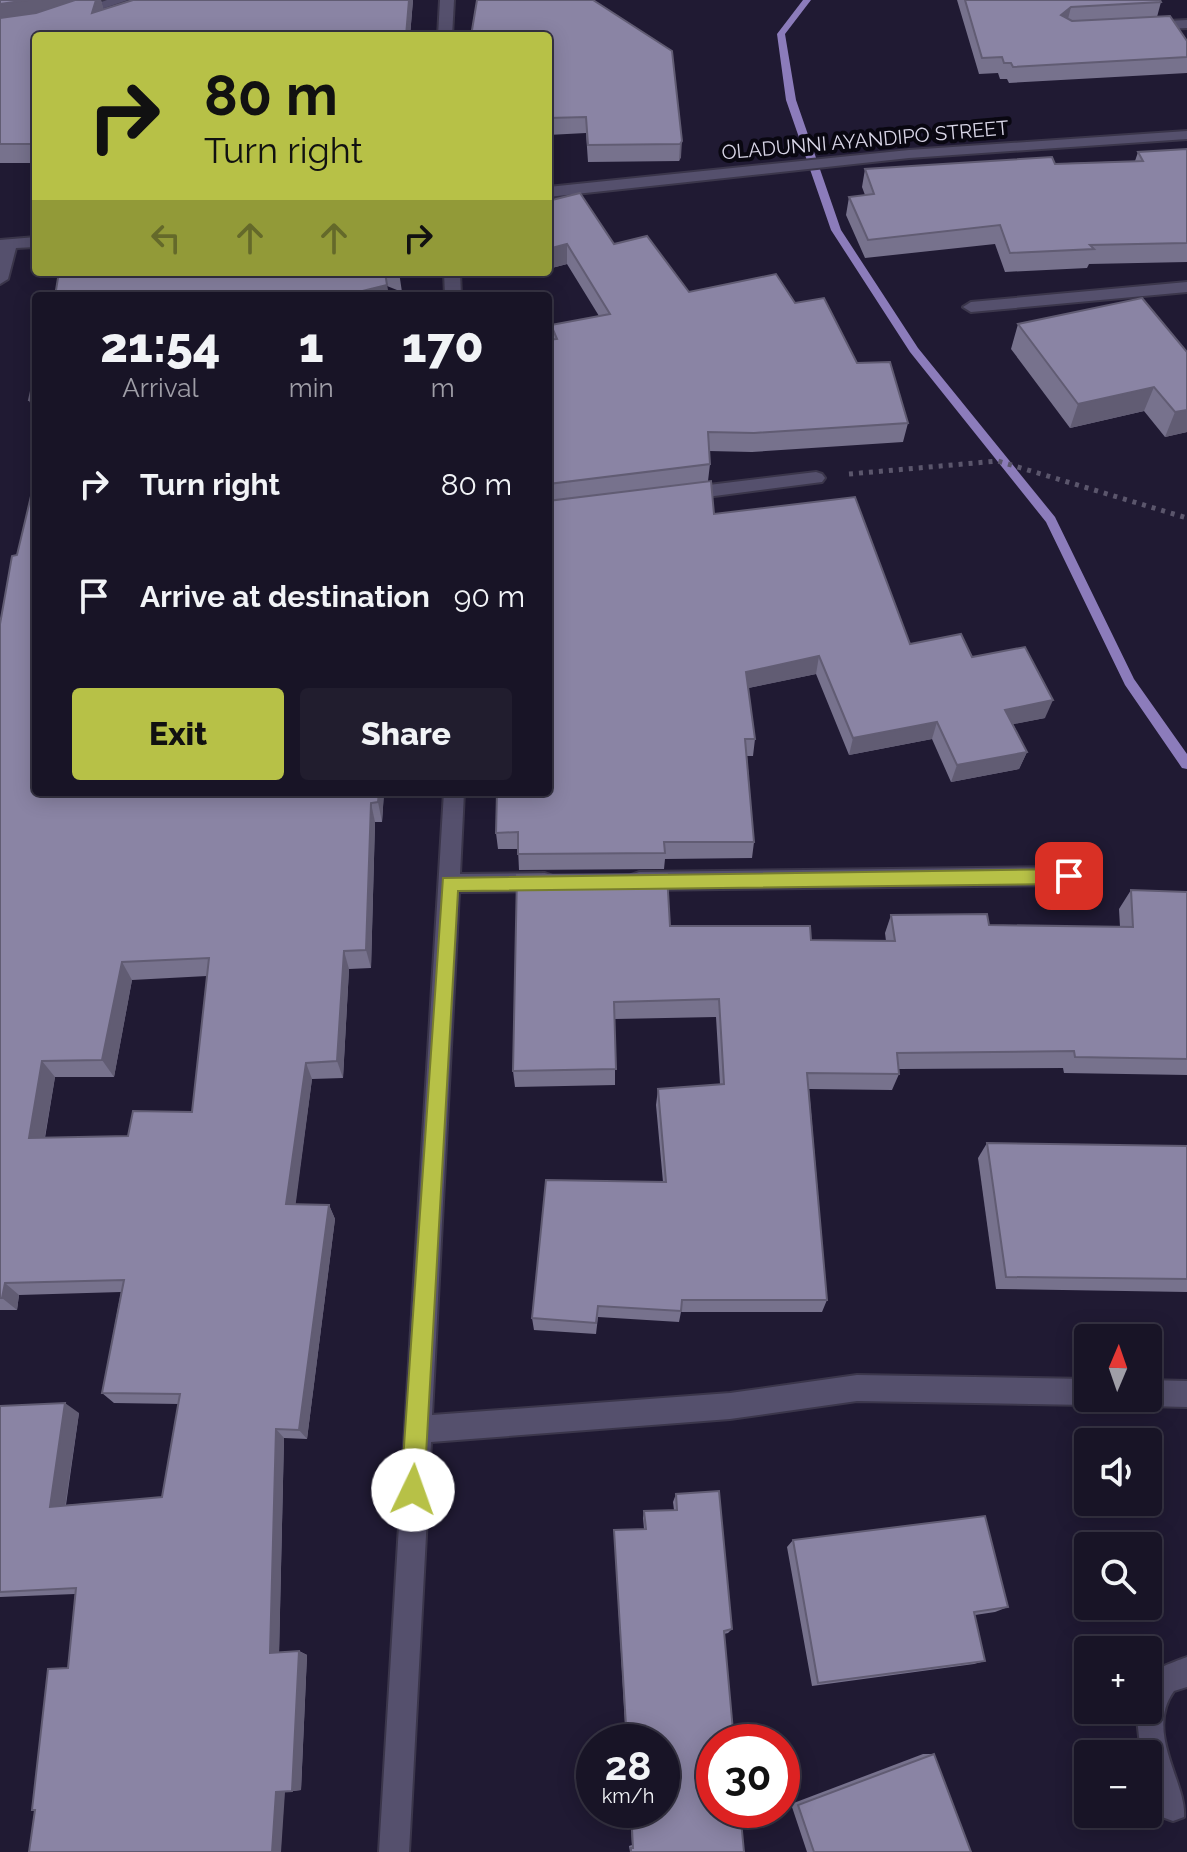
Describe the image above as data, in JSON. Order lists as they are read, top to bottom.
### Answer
{
  "streets": {
    "street": ["OLADUNNI AYANDIPO STREET"]
  },
  "north": "top",
  "page": {
    "turn": ["80 m", "Turn right"],
    "eta": [
      "21:54",
      "Arrival",
      "1",
      "min",
      "170",
      "m"
    ],
    "list": [
      {
        "name": "Turn right",
        "value": "80 m"
      },
      {
        "name": "Arrive at destination",
        "value": "90 m"
      }
    ],
    "buttons": ["Exit", "Share"],
    "map_buttons": ["+", "−"],
    "speed": "28 km/h",
    "limit": "30"
  }
}
